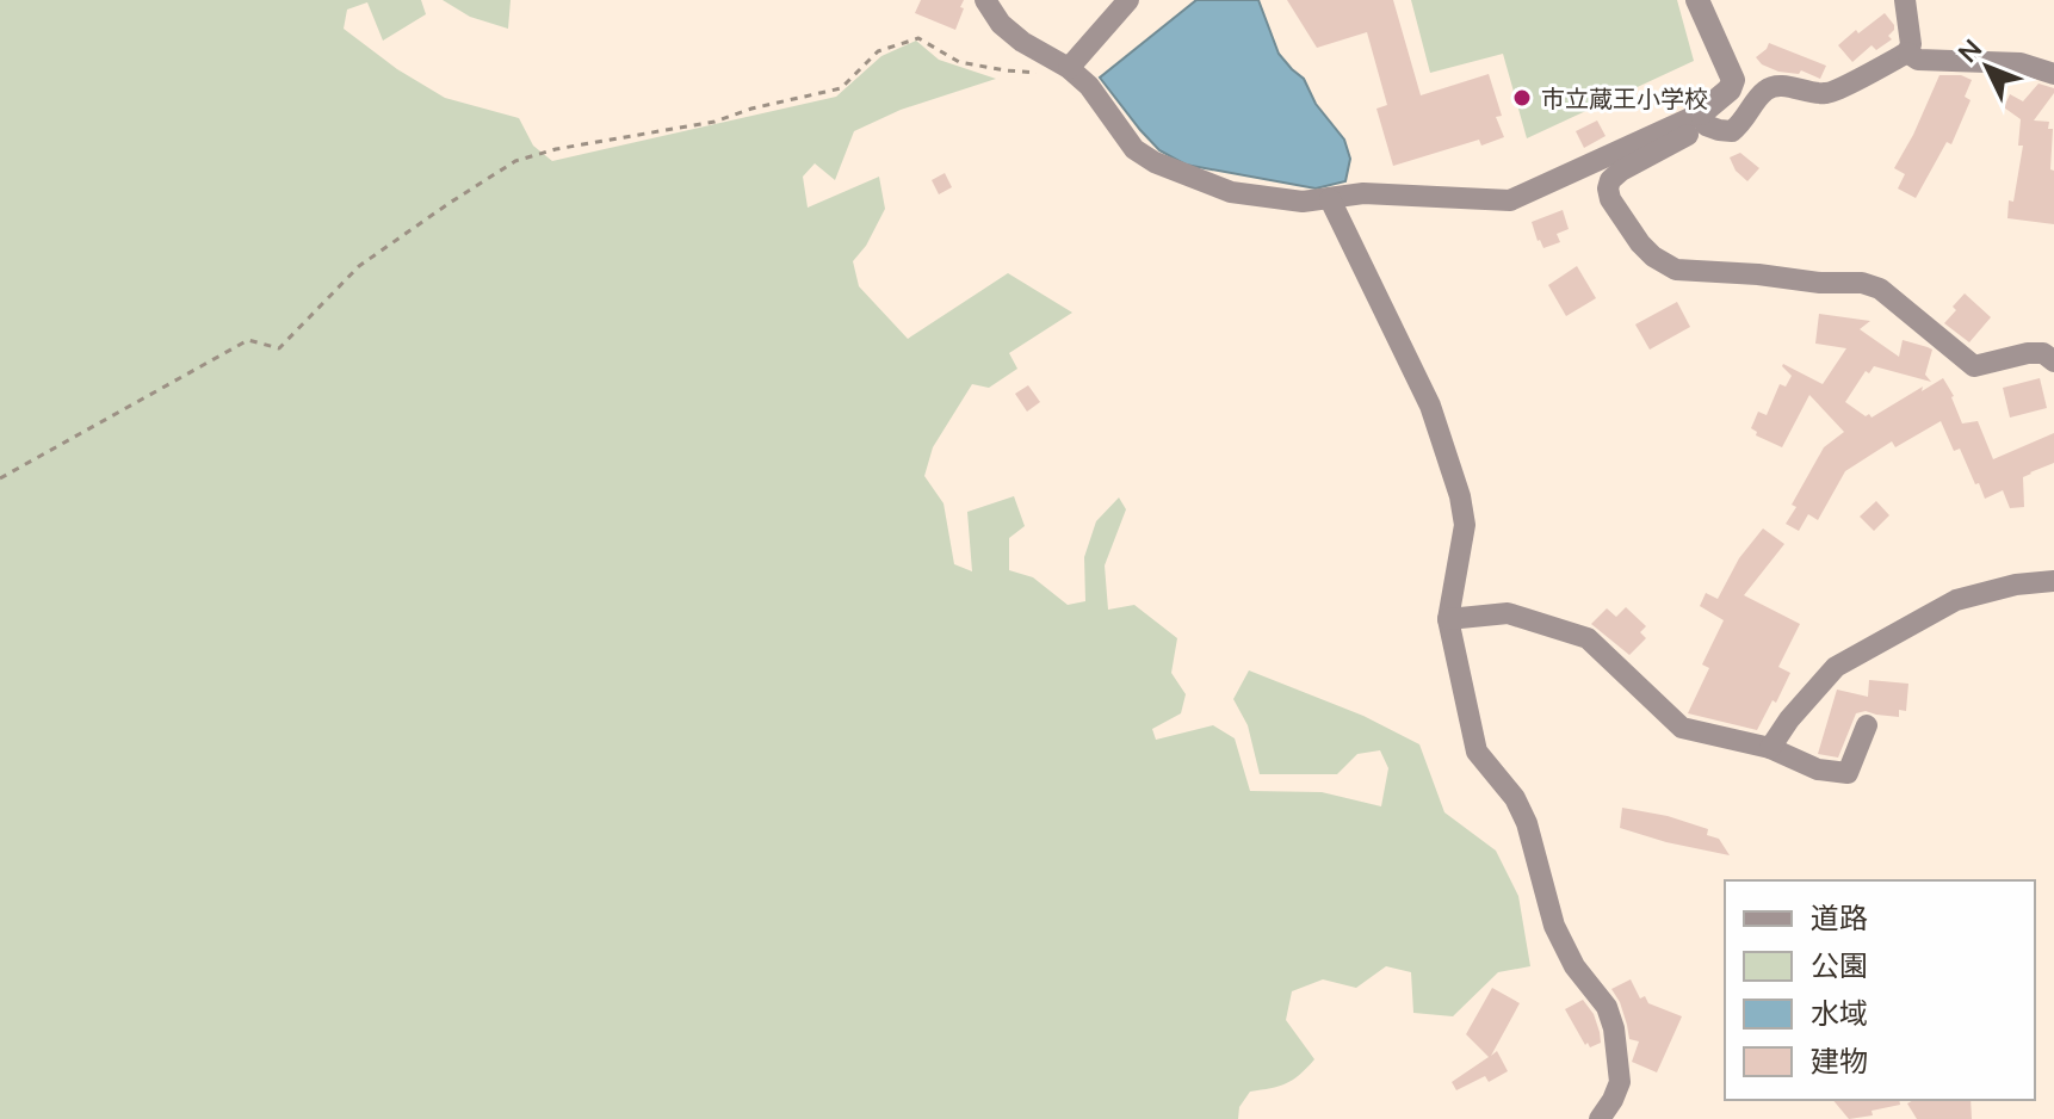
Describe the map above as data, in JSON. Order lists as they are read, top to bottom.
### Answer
{
  "places": ["市立蔵王小学校"],
  "legend": [
    "道路",
    "公園",
    "水域",
    "建物"
  ],
  "north": "top left"
}
